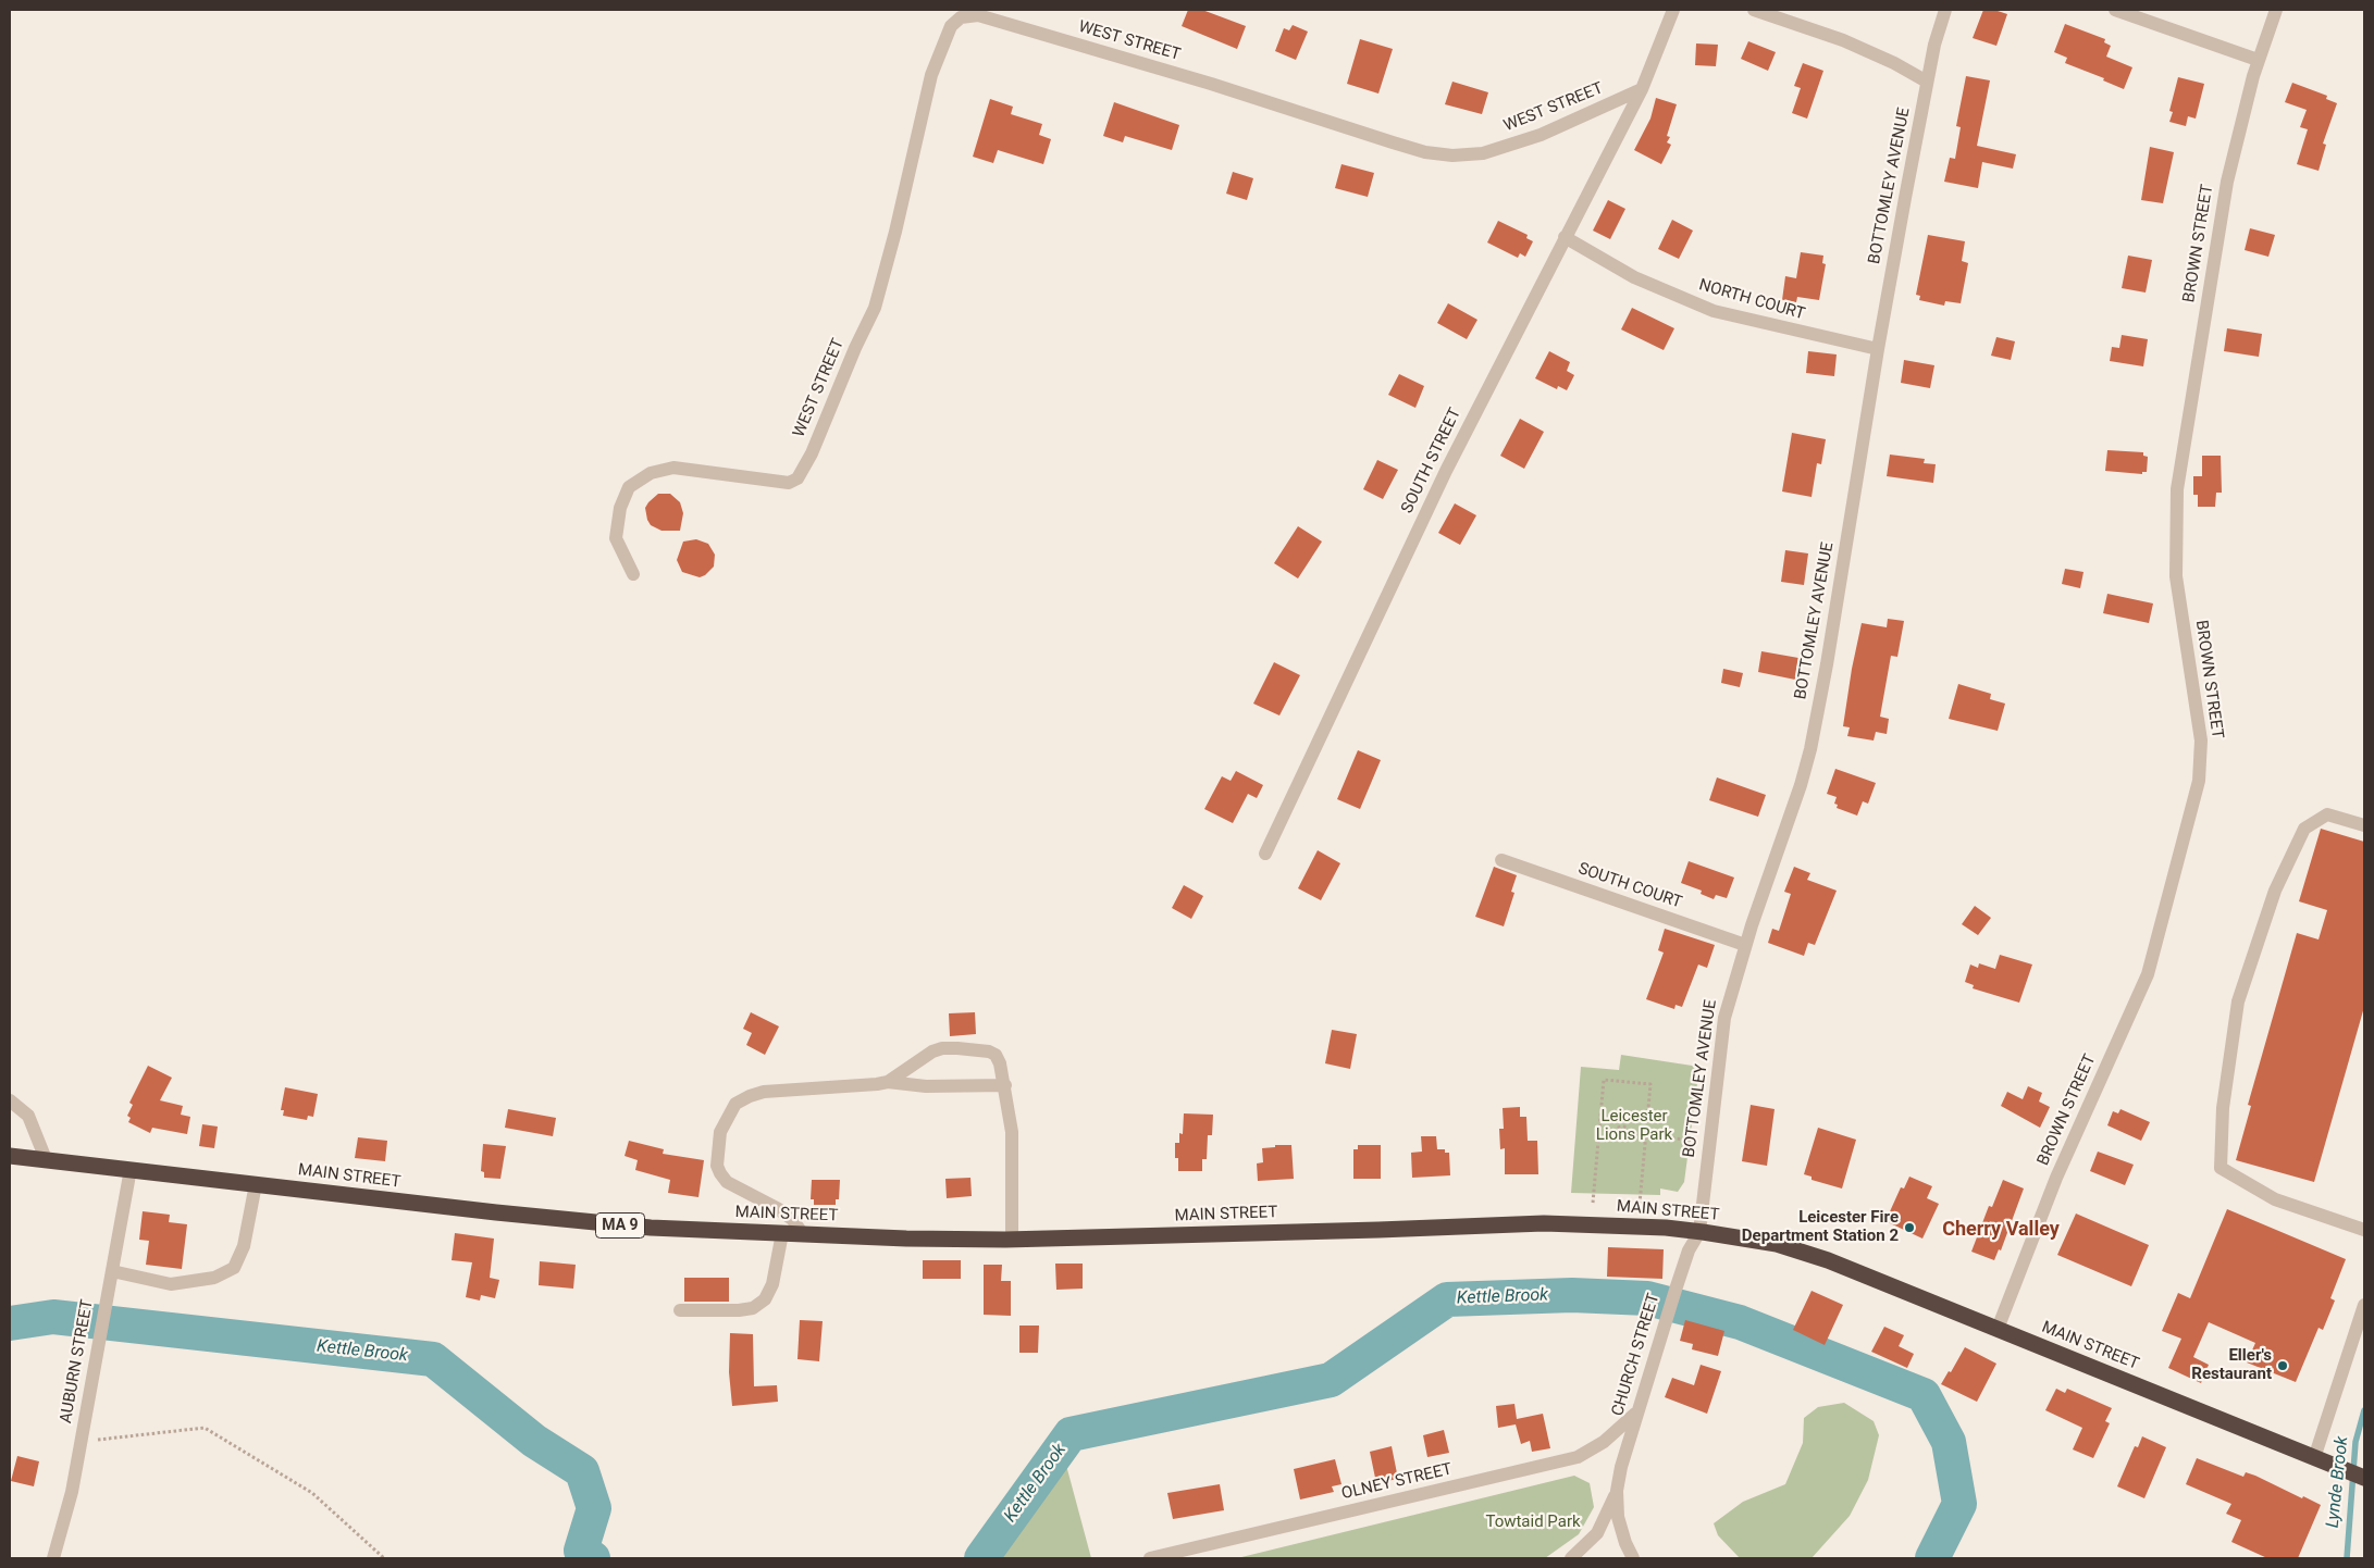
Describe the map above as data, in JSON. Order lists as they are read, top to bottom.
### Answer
{
  "streets": {
    "highway": ["MAIN STREET", "MA 9"],
    "street": [
      "WEST STREET",
      "BOTTOMLEY AVENUE",
      "BROWN STREET",
      "NORTH COURT",
      "SOUTH STREET",
      "SOUTH COURT",
      "CHURCH STREET",
      "AUBURN STREET",
      "OLNEY STREET"
    ]
  },
  "crossings": [
    ["WEST STREET", "SOUTH STREET"],
    ["BOTTOMLEY AVENUE", "NORTH COURT"],
    ["BOTTOMLEY AVENUE", "SOUTH COURT"],
    ["BOTTOMLEY AVENUE", "MAIN STREET"],
    ["BOTTOMLEY AVENUE", "CHURCH STREET"],
    ["BROWN STREET", "MAIN STREET"],
    ["NORTH COURT", "SOUTH STREET"],
    ["MAIN STREET", "CHURCH STREET"],
    ["MAIN STREET", "AUBURN STREET"],
    ["CHURCH STREET", "OLNEY STREET"]
  ],
  "districts": ["Cherry Valley"],
  "water": ["Kettle Brook", "Lynde Brook"],
  "parks": ["Leicester Lions Park", "Towtaid Park"],
  "places": ["Leicester Fire Department Station 2", "Eller's Restaurant"]
}
